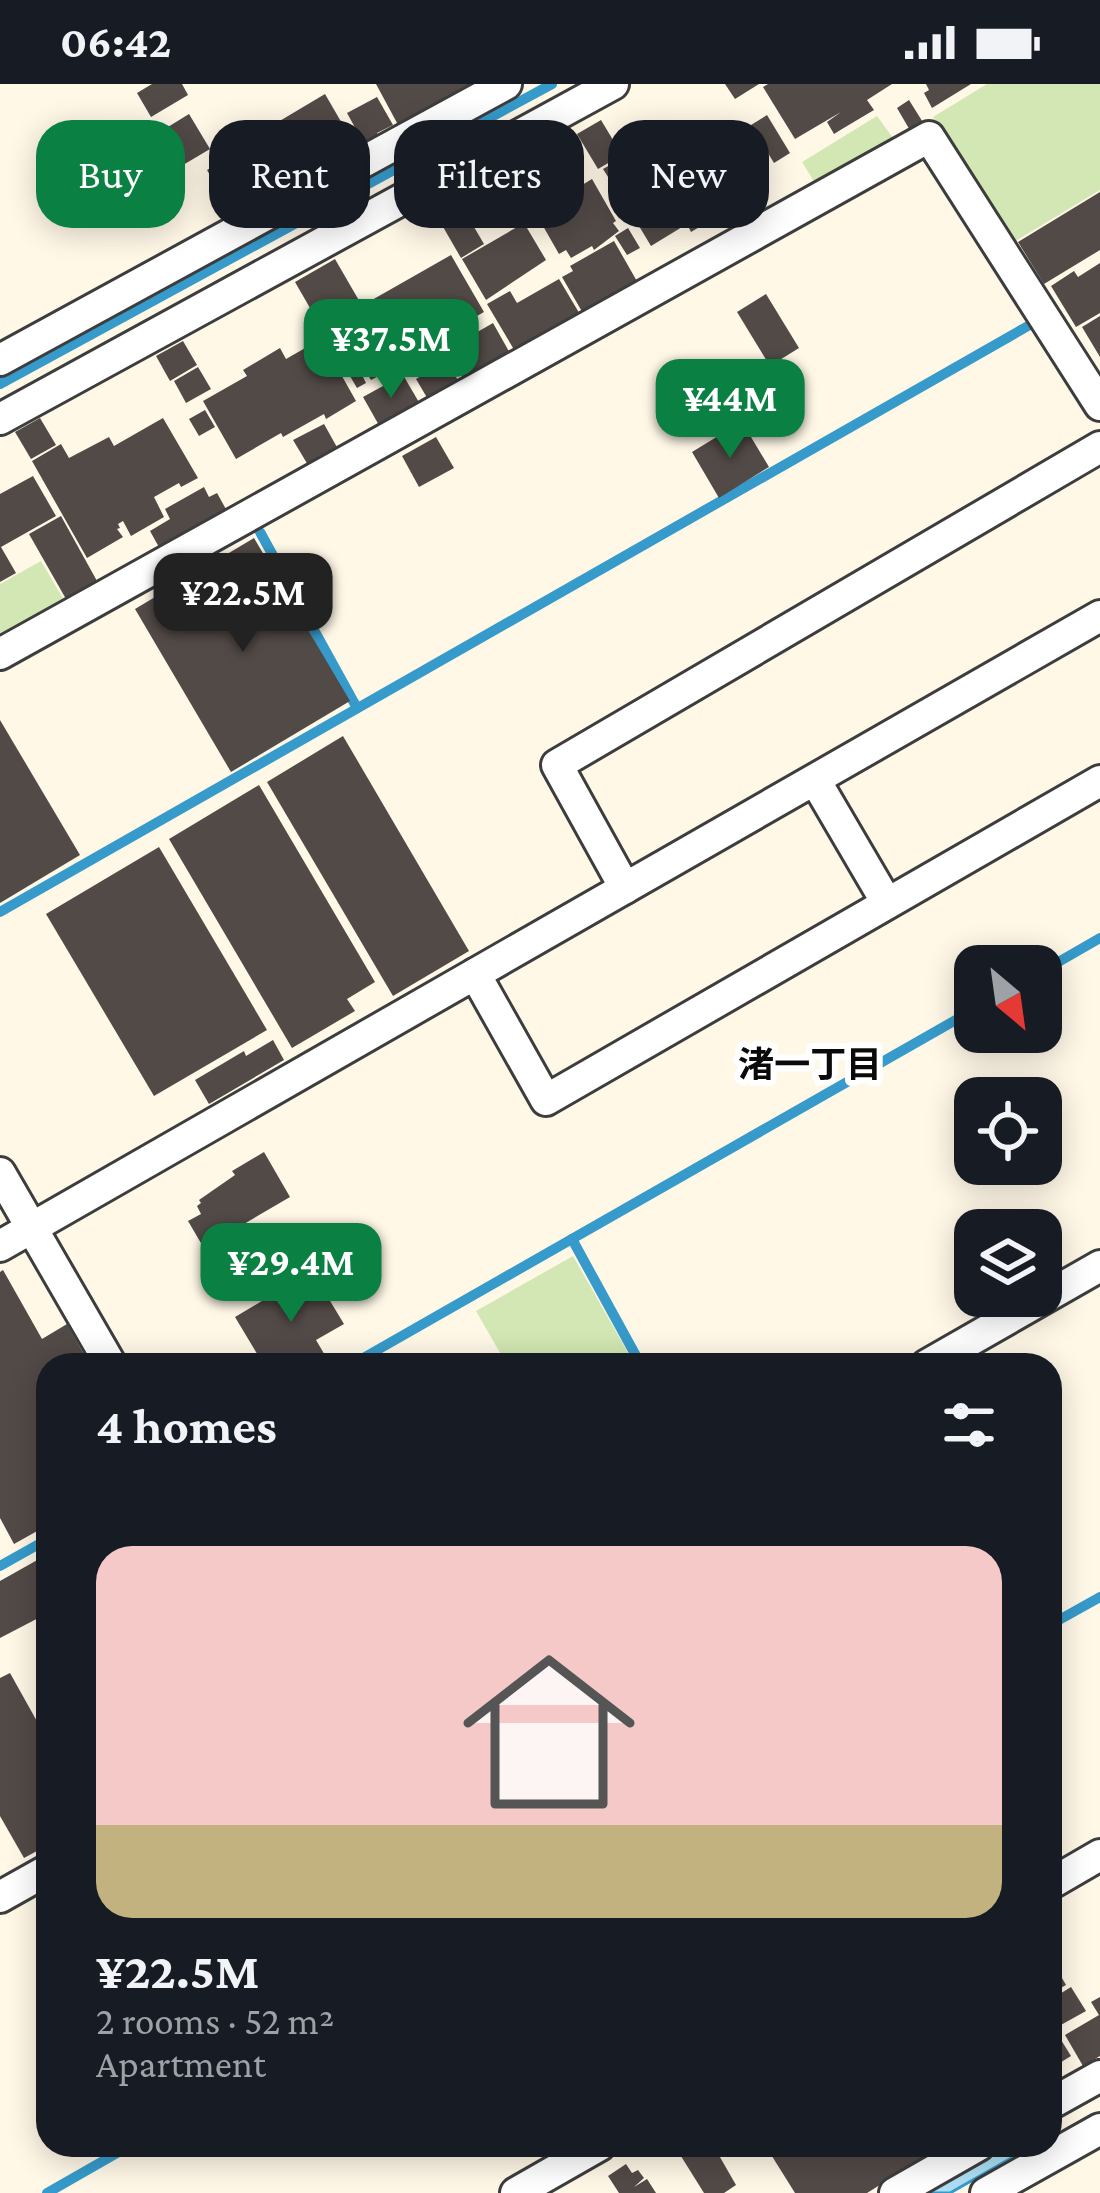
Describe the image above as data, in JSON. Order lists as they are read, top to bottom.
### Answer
{
  "districts": ["渚一丁目"],
  "north": "bottom right",
  "page": {
    "status": "06:42",
    "chip": [
      "Buy",
      "Rent",
      "Filters",
      "New"
    ],
    "price": [
      "¥37.5M",
      "¥44M",
      "¥22.5M",
      "¥29.4M"
    ],
    "heading": "4 homes",
    "list": [
      {
        "name": "¥22.5M",
        "note": "2 rooms · 52 m² · Apartment"
      }
    ]
  }
}
